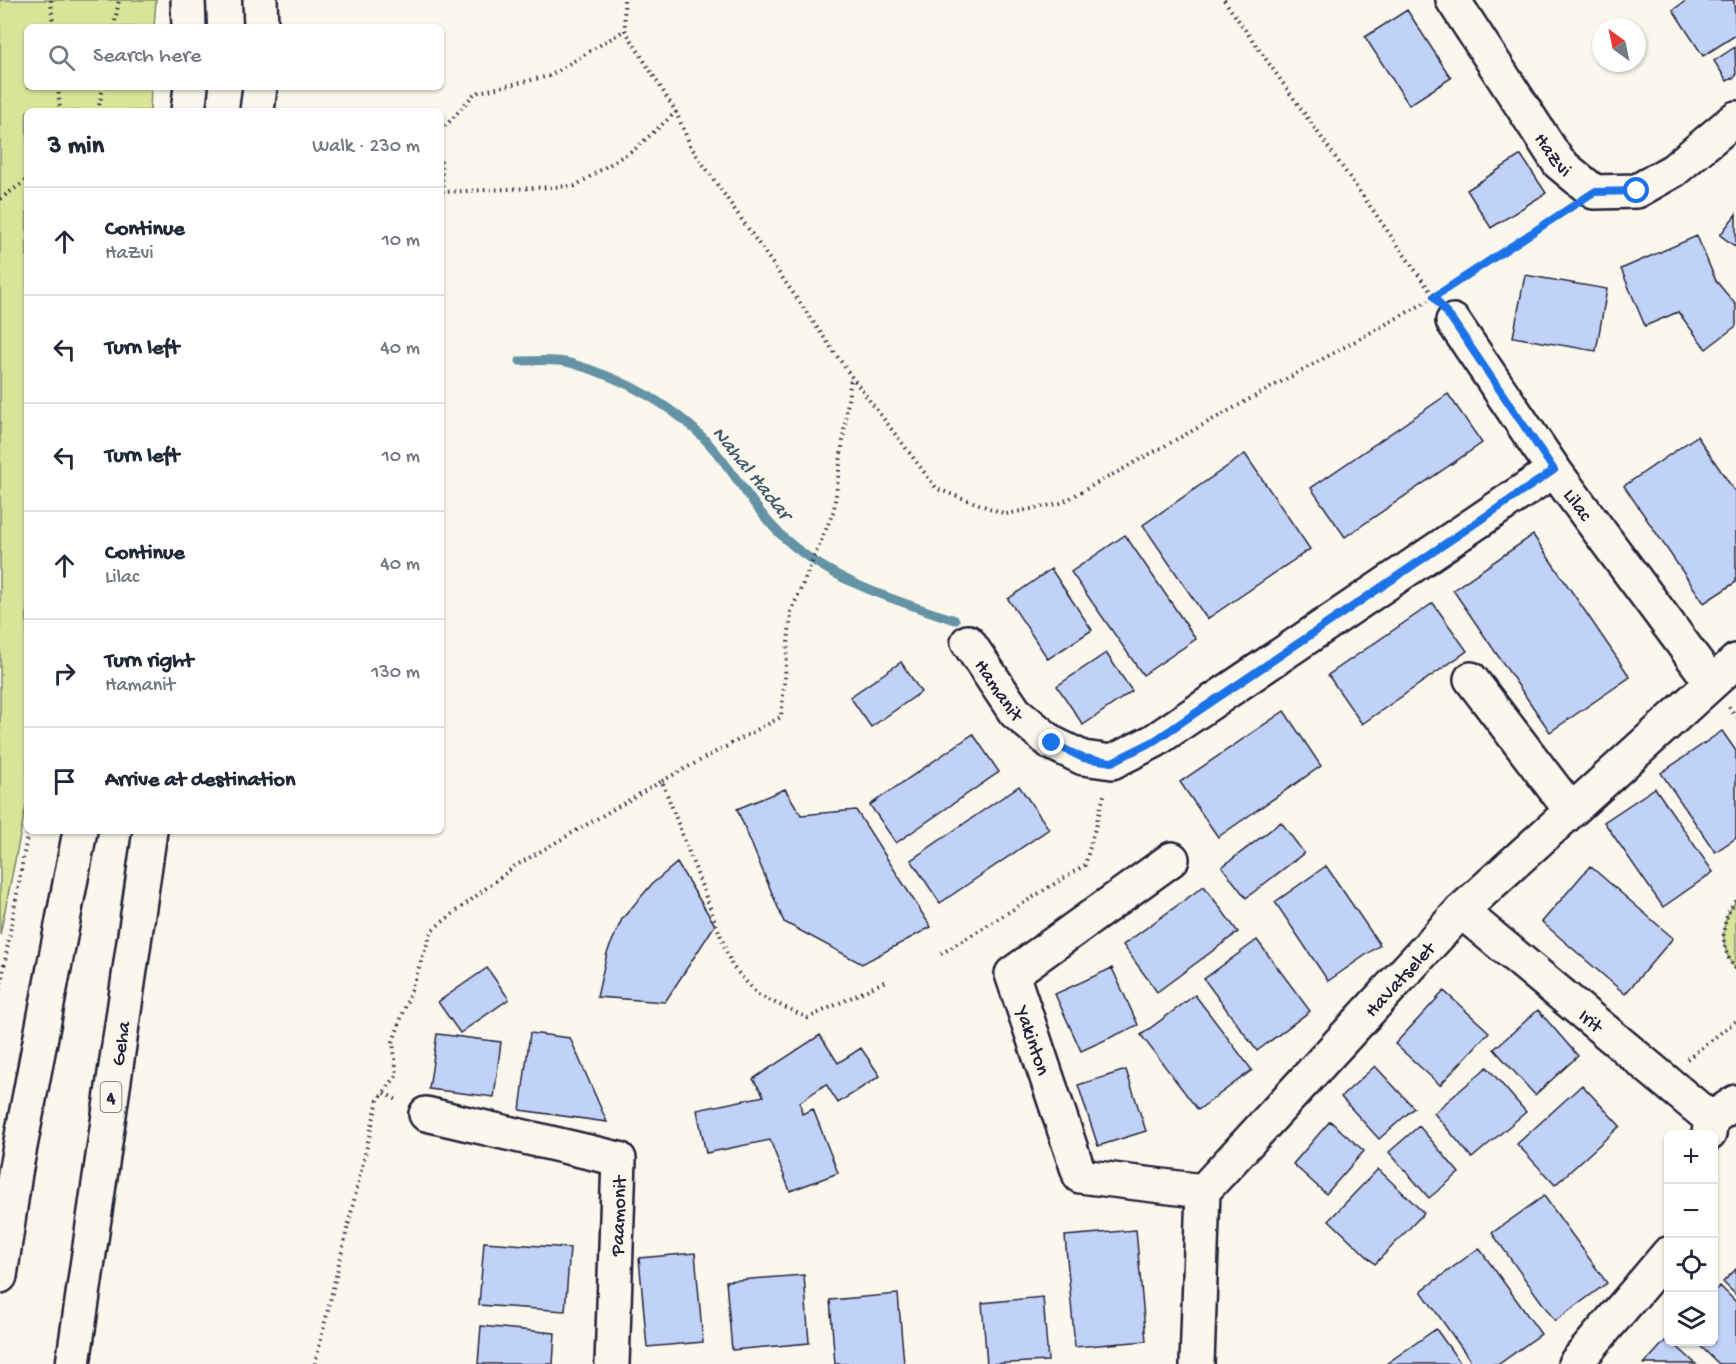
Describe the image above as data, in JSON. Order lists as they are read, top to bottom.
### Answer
{
  "streets": {
    "main road": [
      "HaZvi",
      "Lilac",
      "Hamanit",
      "HaVatselet",
      "Irit",
      "Yakinton",
      "Geha",
      "4",
      "Paamonit"
    ]
  },
  "crossings": [
    ["Lilac", "HaVatselet"],
    ["HaVatselet", "Irit"],
    ["HaVatselet", "Yakinton"]
  ],
  "water": ["Nahal Hadar"],
  "north": "top left",
  "page": {
    "search": "Search here",
    "heading": ["3 min", "Walk · 230 m"],
    "list": [
      ["Continue", "HaZvi", "10 m"],
      ["Turn left", "40 m"],
      ["Turn left", "10 m"],
      ["Continue", "Lilac", "40 m"],
      ["Turn right", "Hamanit", "130 m"],
      "Arrive at destination"
    ],
    "map_buttons": ["+", "−"]
  }
}
